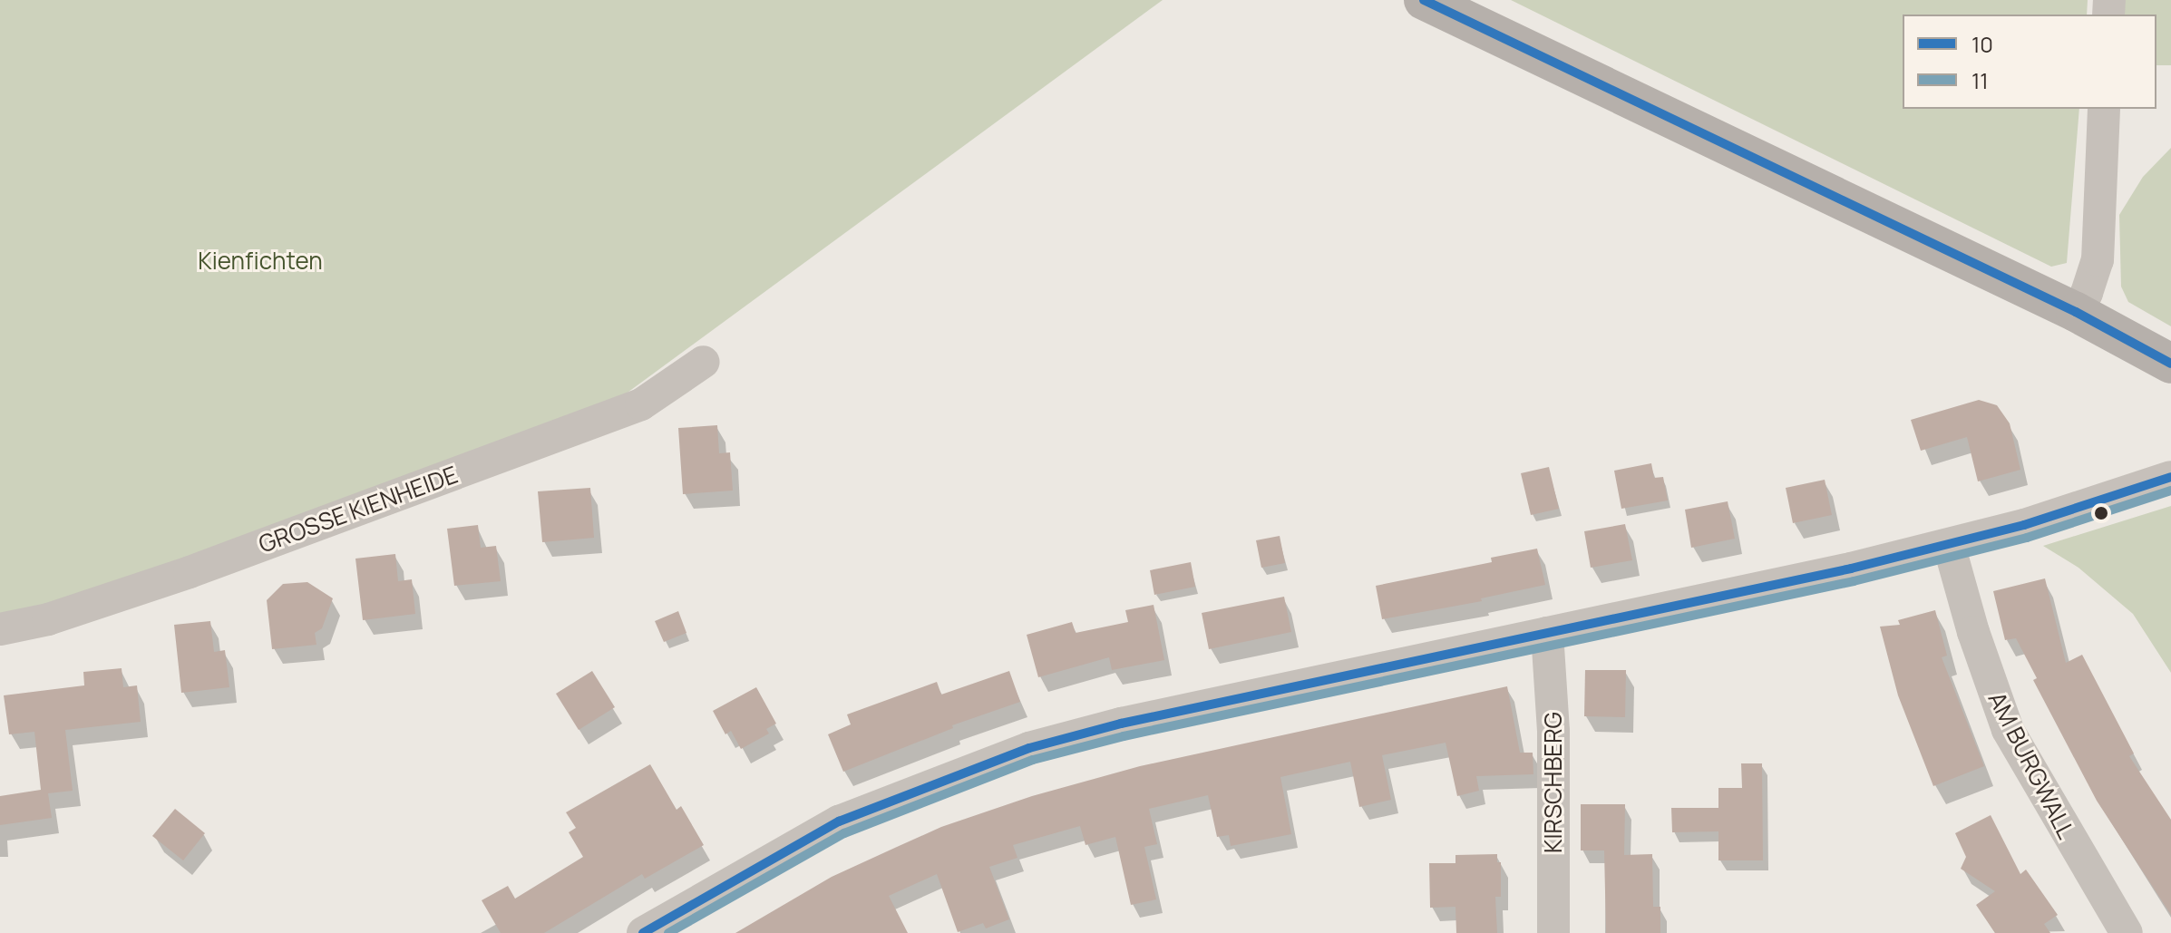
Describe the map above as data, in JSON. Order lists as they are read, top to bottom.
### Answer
{
  "streets": {
    "street": ["GROSSE KIENHEIDE", "AM BURGWALL", "KIRSCHBERG"]
  },
  "parks": ["Kienfichten"],
  "lines": ["transit line 10", "transit line 11"],
  "legend": ["10", "11"]
}
